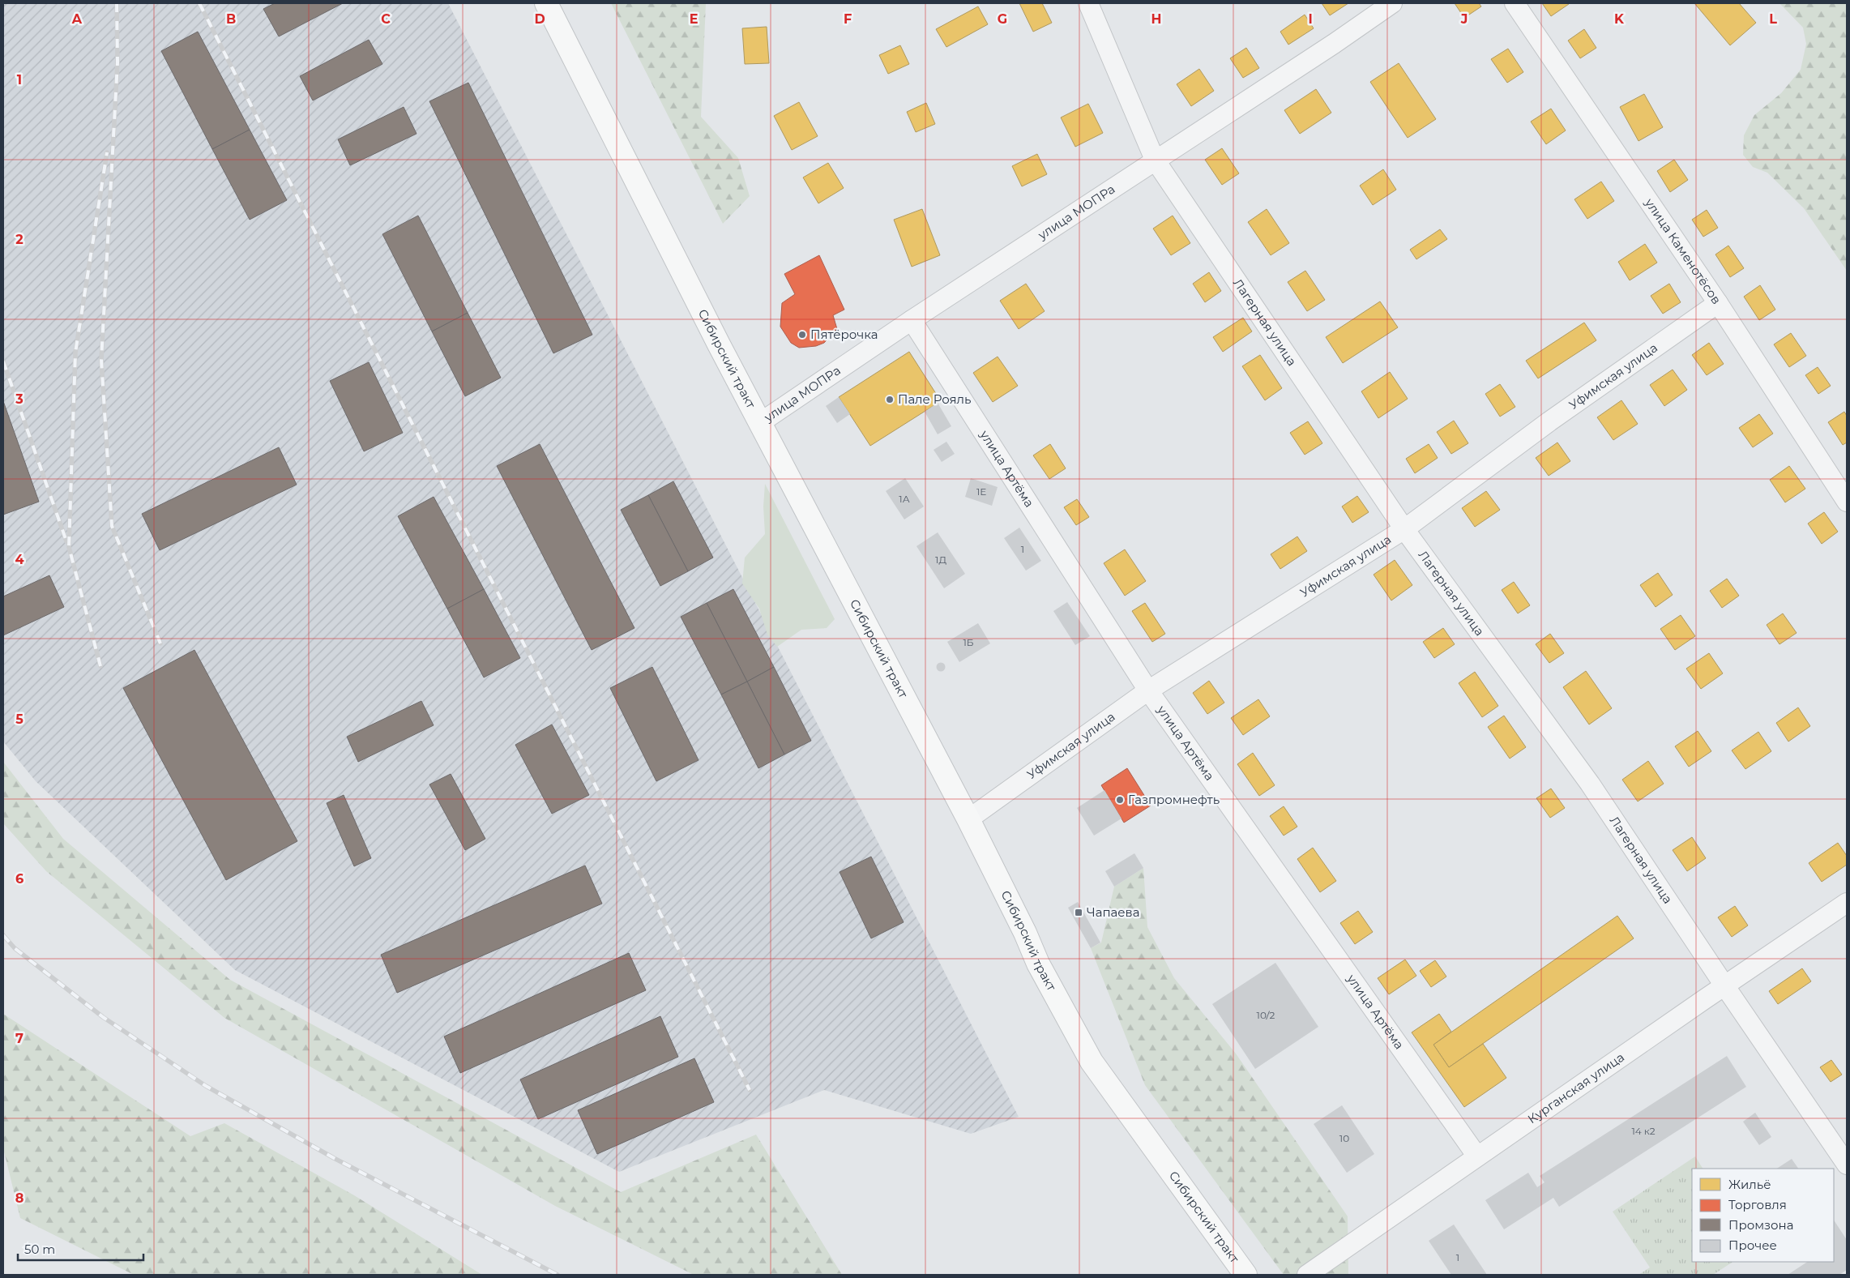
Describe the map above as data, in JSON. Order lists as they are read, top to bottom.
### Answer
{
  "streets": {
    "main road": ["Сибирский тракт"],
    "street": [
      "улица МОПРа",
      "улица Каменотёсов",
      "Лагерная улица",
      "Уфимская улица",
      "улица Артёма",
      "Курганская улица"
    ]
  },
  "crossings": [
    ["улица МОПРа", "Лагерная улица"],
    ["улица МОПРа", "Сибирский тракт"],
    ["улица МОПРа", "улица Артёма"],
    ["улица Каменотёсов", "Уфимская улица"],
    ["Лагерная улица", "Уфимская улица"],
    ["Лагерная улица", "Курганская улица"],
    ["Сибирский тракт", "Уфимская улица"],
    ["Уфимская улица", "улица Артёма"],
    ["улица Артёма", "Курганская улица"]
  ],
  "places": {
    "other": ["Пятёрочка", "Пале Рояль", "Газпромнефть"],
    "transit": ["Чапаева"]
  },
  "house_numbers": [
    "1Е",
    "1А",
    "1",
    "1Д",
    "1Б",
    "10/2",
    "14 к2",
    "10",
    "1"
  ],
  "legend": [
    "Жильё",
    "Торговля",
    "Промзона",
    "Прочее"
  ],
  "scale_bar": "50 m",
  "grid": {
    "columns": [
      "A",
      "B",
      "C",
      "D",
      "E",
      "F",
      "G",
      "H",
      "I",
      "J",
      "K",
      "L"
    ],
    "rows": [
      "1",
      "2",
      "3",
      "4",
      "5",
      "6",
      "7",
      "8"
    ]
  }
}
